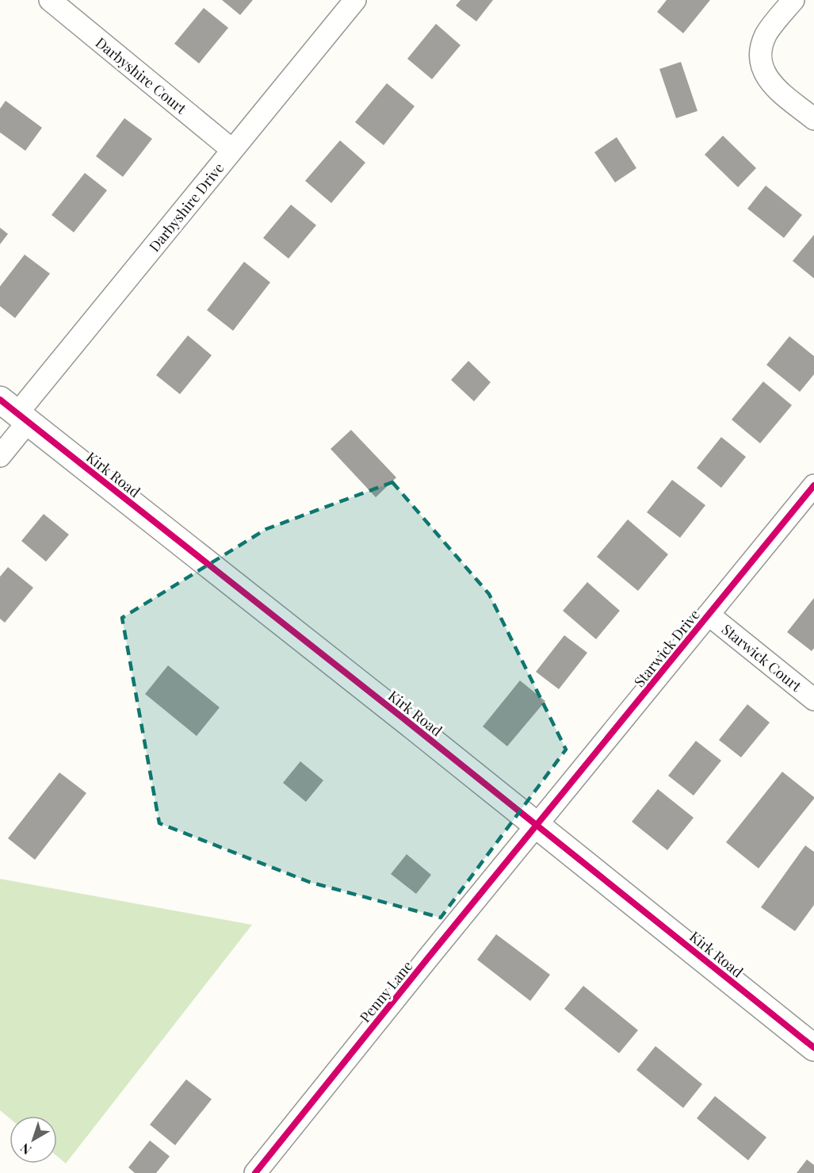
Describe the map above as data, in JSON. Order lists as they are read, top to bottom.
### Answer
{
  "streets": {
    "street": [
      "Darbyshire Court",
      "Darbyshire Drive",
      "Kirk Road",
      "Starwick Drive",
      "Starwick Court",
      "Penny Lane"
    ]
  },
  "crossings": [
    ["Darbyshire Court", "Darbyshire Drive"],
    ["Darbyshire Drive", "Kirk Road"],
    ["Kirk Road", "Starwick Drive"],
    ["Kirk Road", "Penny Lane"],
    ["Starwick Drive", "Starwick Court"],
    ["Starwick Drive", "Penny Lane"]
  ],
  "north": "bottom left"
}
